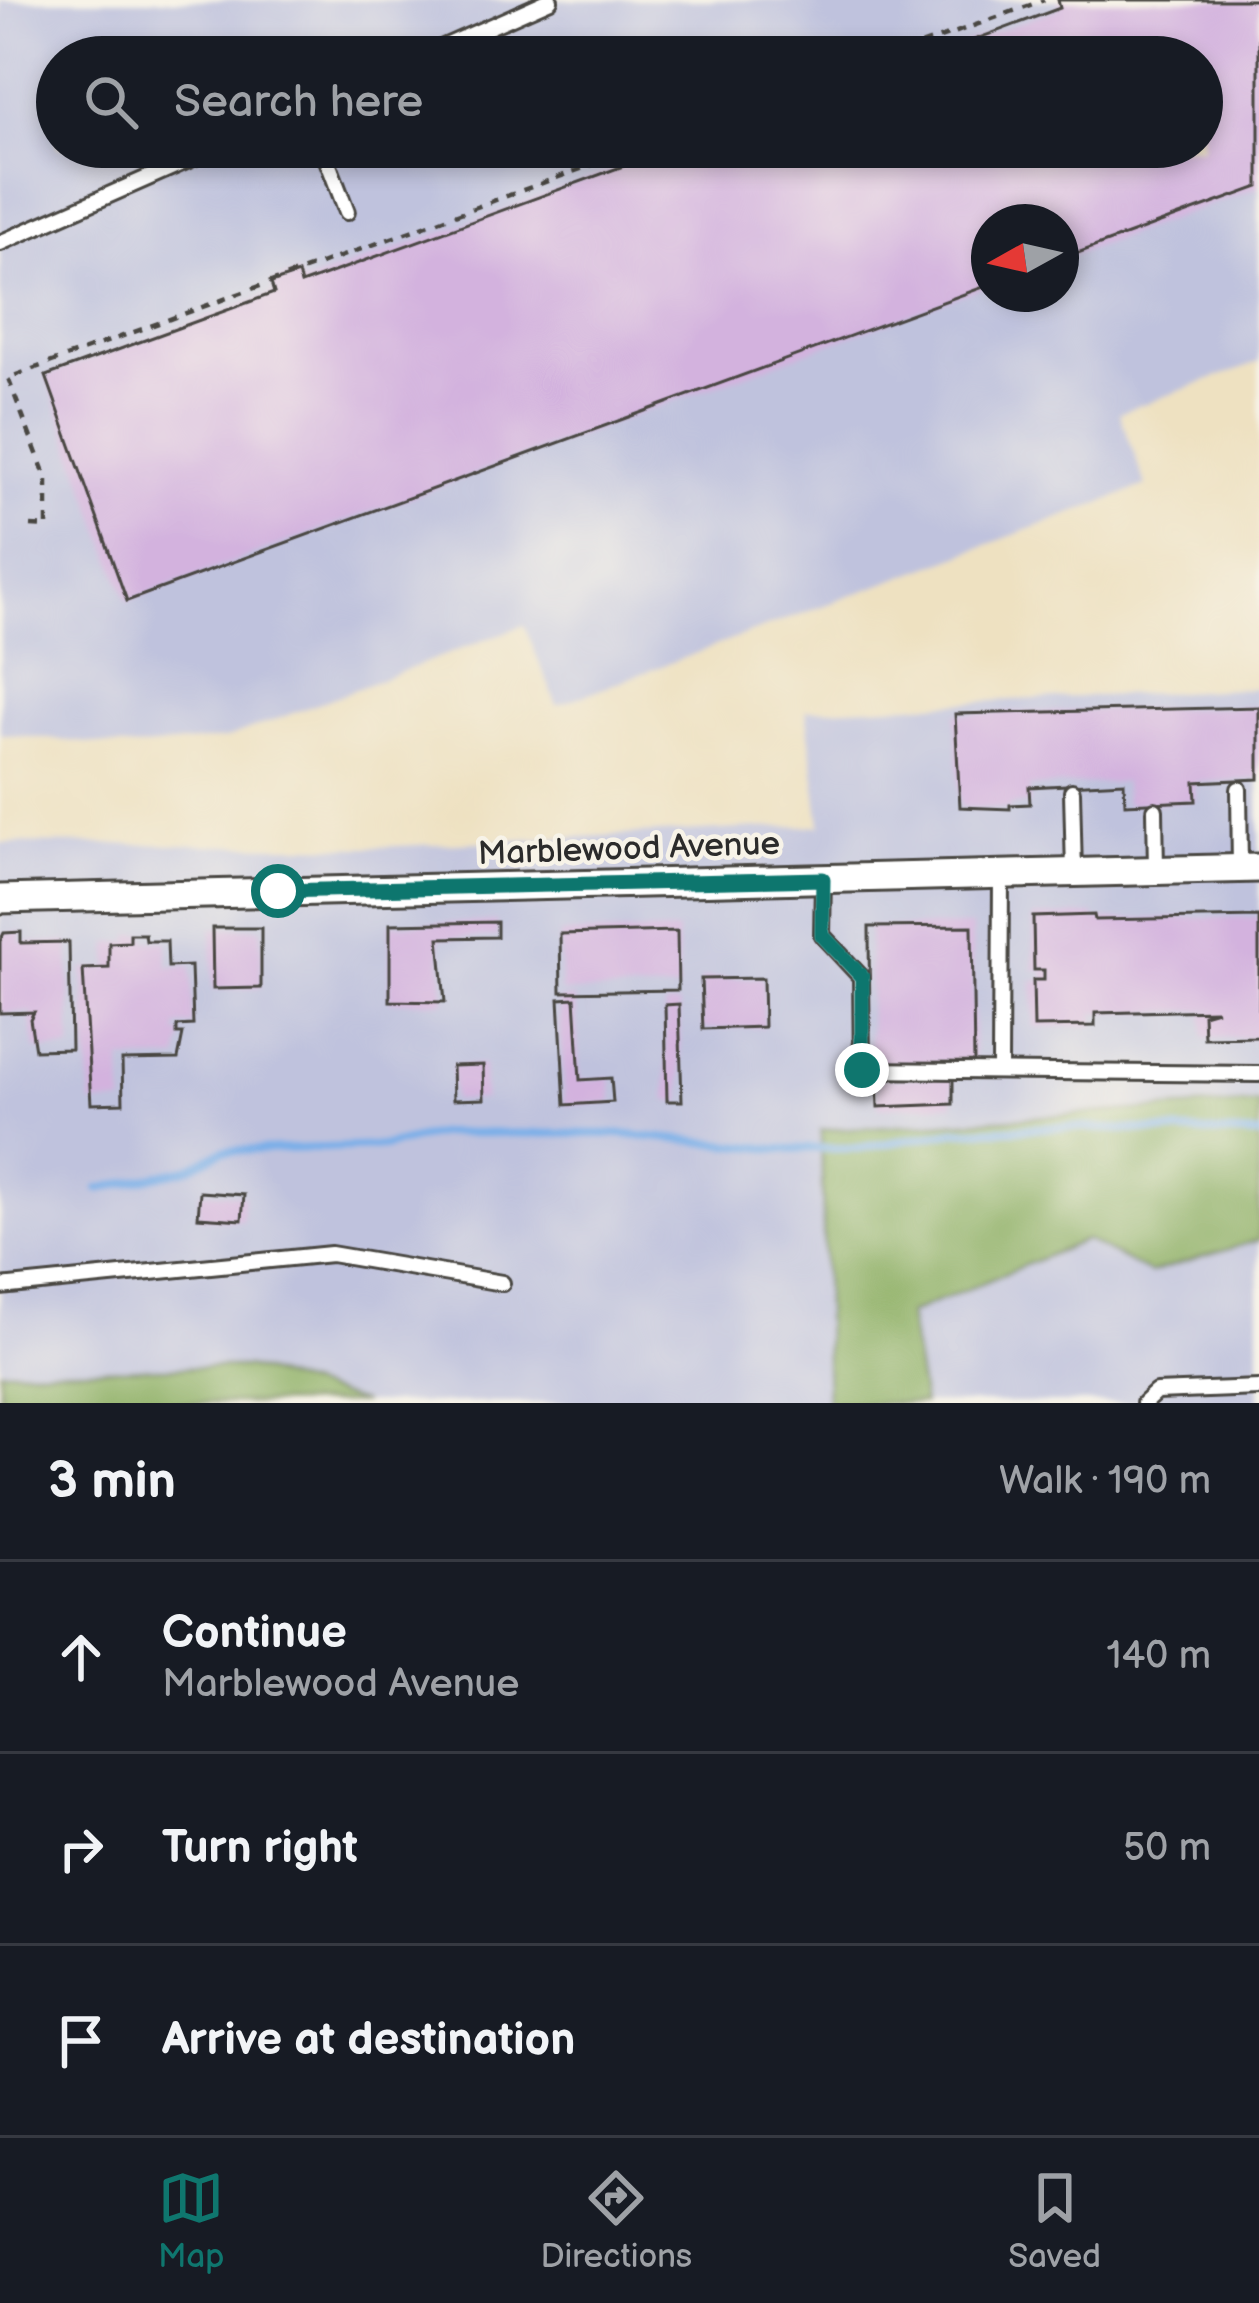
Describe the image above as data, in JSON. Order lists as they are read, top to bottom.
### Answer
{
  "streets": {
    "street": ["Marblewood Avenue"]
  },
  "north": "left",
  "page": {
    "search": "Search here",
    "heading": ["3 min", "Walk · 190 m"],
    "list": [
      ["Continue", "Marblewood Avenue", "140 m"],
      ["Turn right", "50 m"],
      "Arrive at destination"
    ],
    "nav": ["Map", "Directions", "Saved"]
  }
}
